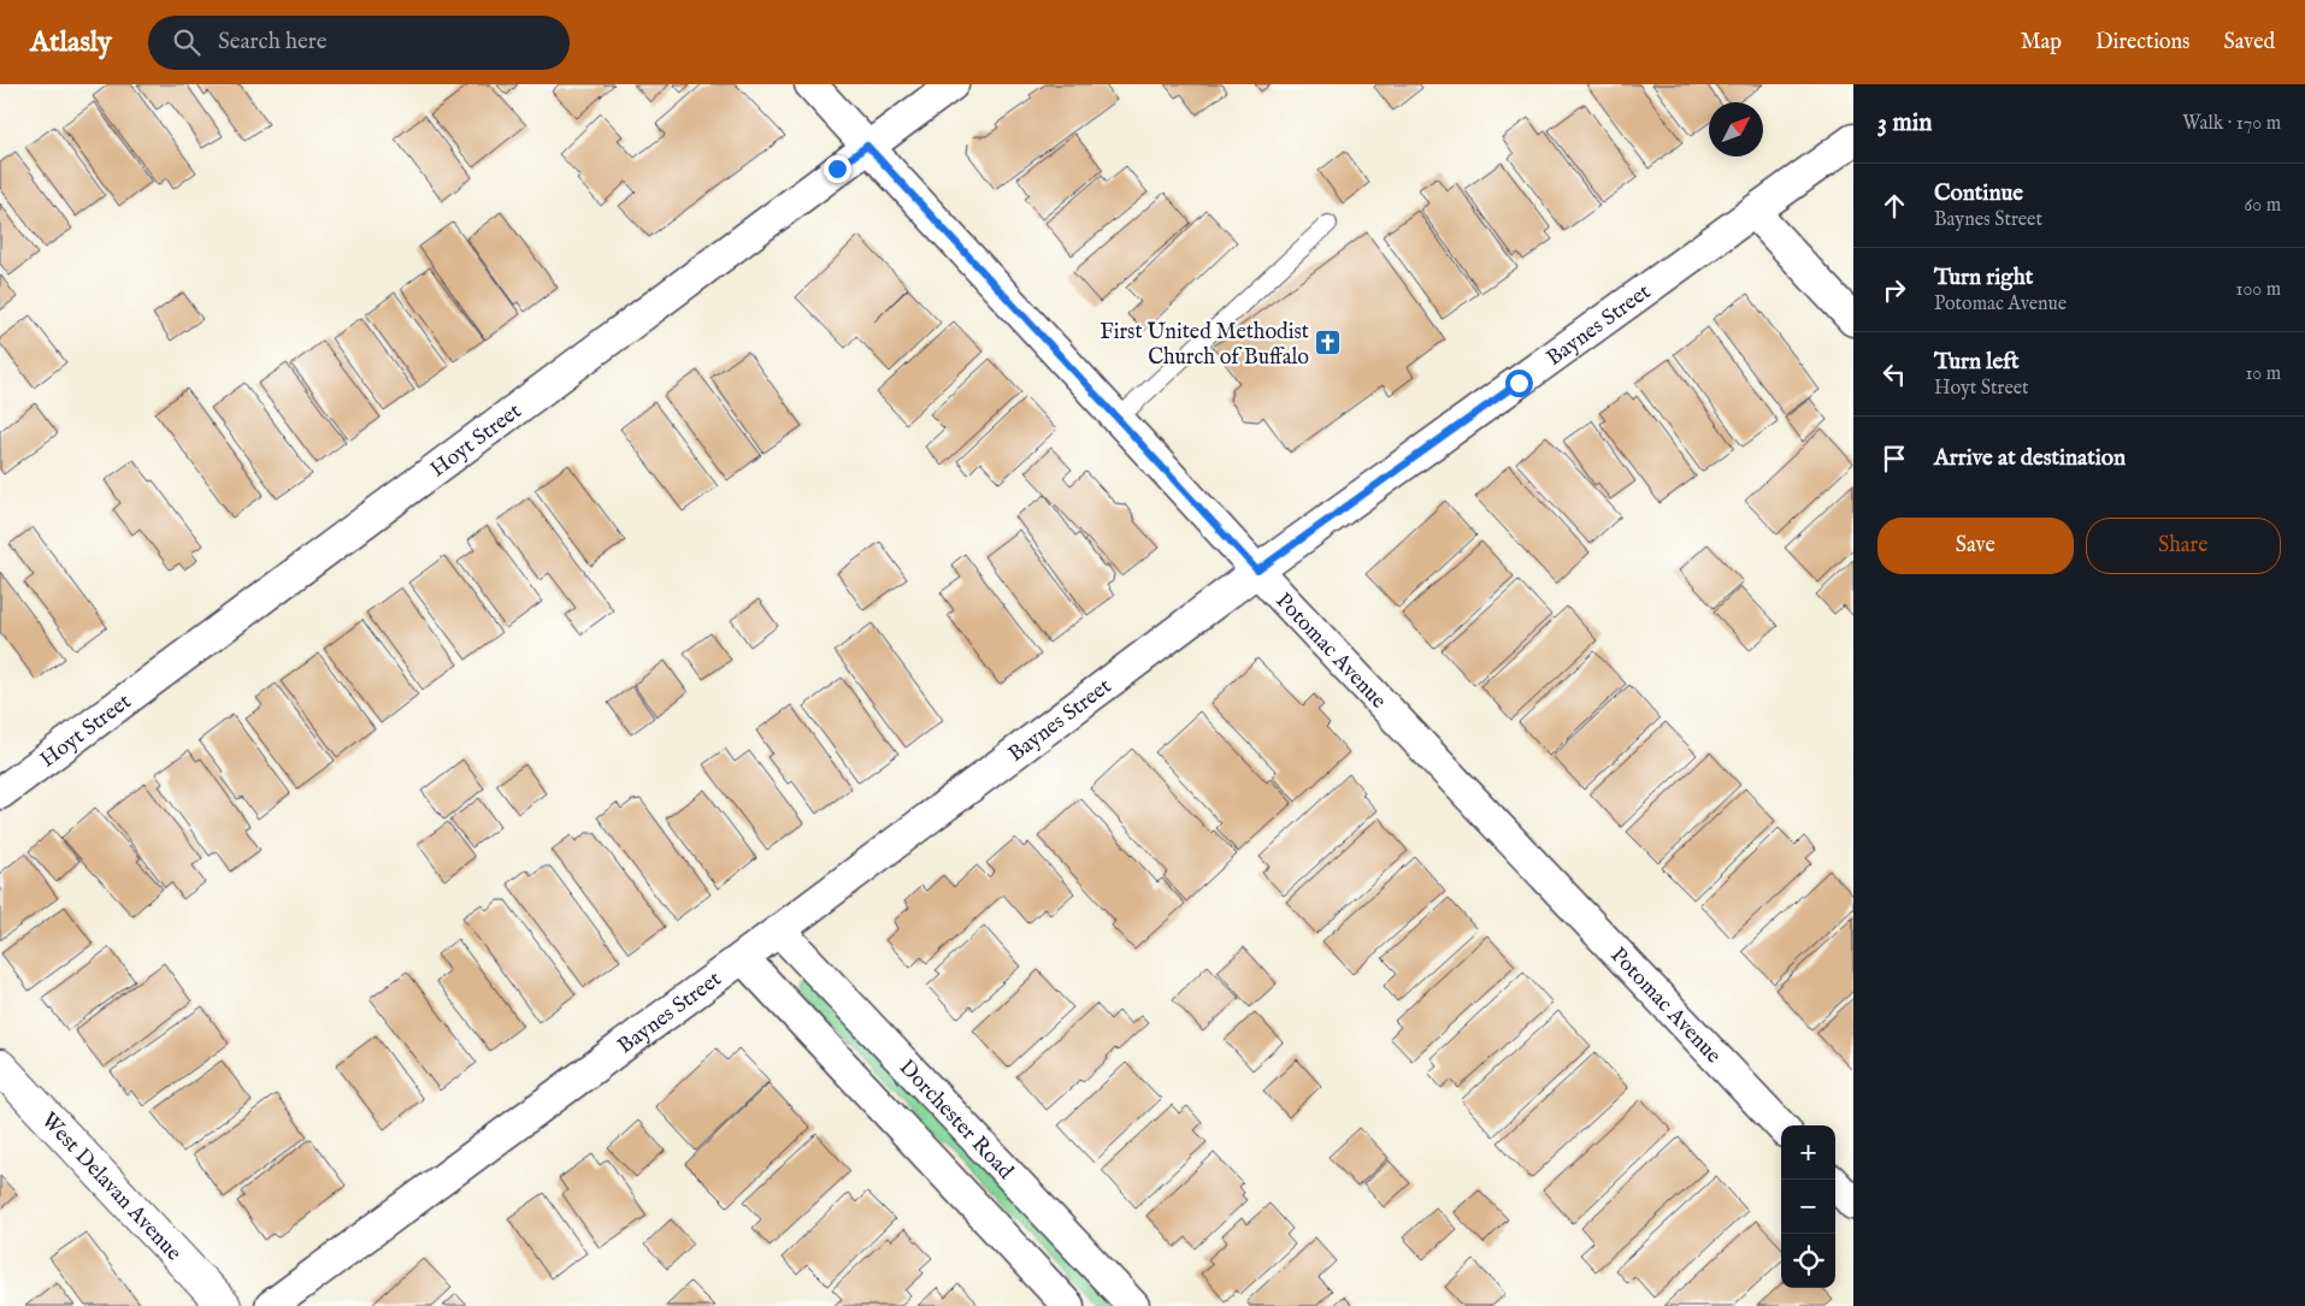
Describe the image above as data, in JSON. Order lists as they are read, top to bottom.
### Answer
{
  "streets": {
    "street": [
      "Baynes Street",
      "Hoyt Street",
      "Potomac Avenue",
      "Dorchester Road",
      "West Delavan Avenue"
    ]
  },
  "crossings": [
    ["Baynes Street", "Potomac Avenue"],
    ["Baynes Street", "Dorchester Road"],
    ["Hoyt Street", "Potomac Avenue"]
  ],
  "places": {
    "church": ["First United Methodist Church of Buffalo"]
  },
  "north": "top right",
  "page": {
    "header": "Atlasly",
    "search": "Search here",
    "nav": ["Map", "Directions", "Saved"],
    "heading": ["3 min", "Walk · 170 m"],
    "list": [
      ["Continue", "Baynes Street", "60 m"],
      ["Turn right", "Potomac Avenue", "100 m"],
      ["Turn left", "Hoyt Street", "10 m"],
      "Arrive at destination"
    ],
    "buttons": ["Save", "Share"],
    "map_buttons": ["+", "−"]
  }
}
